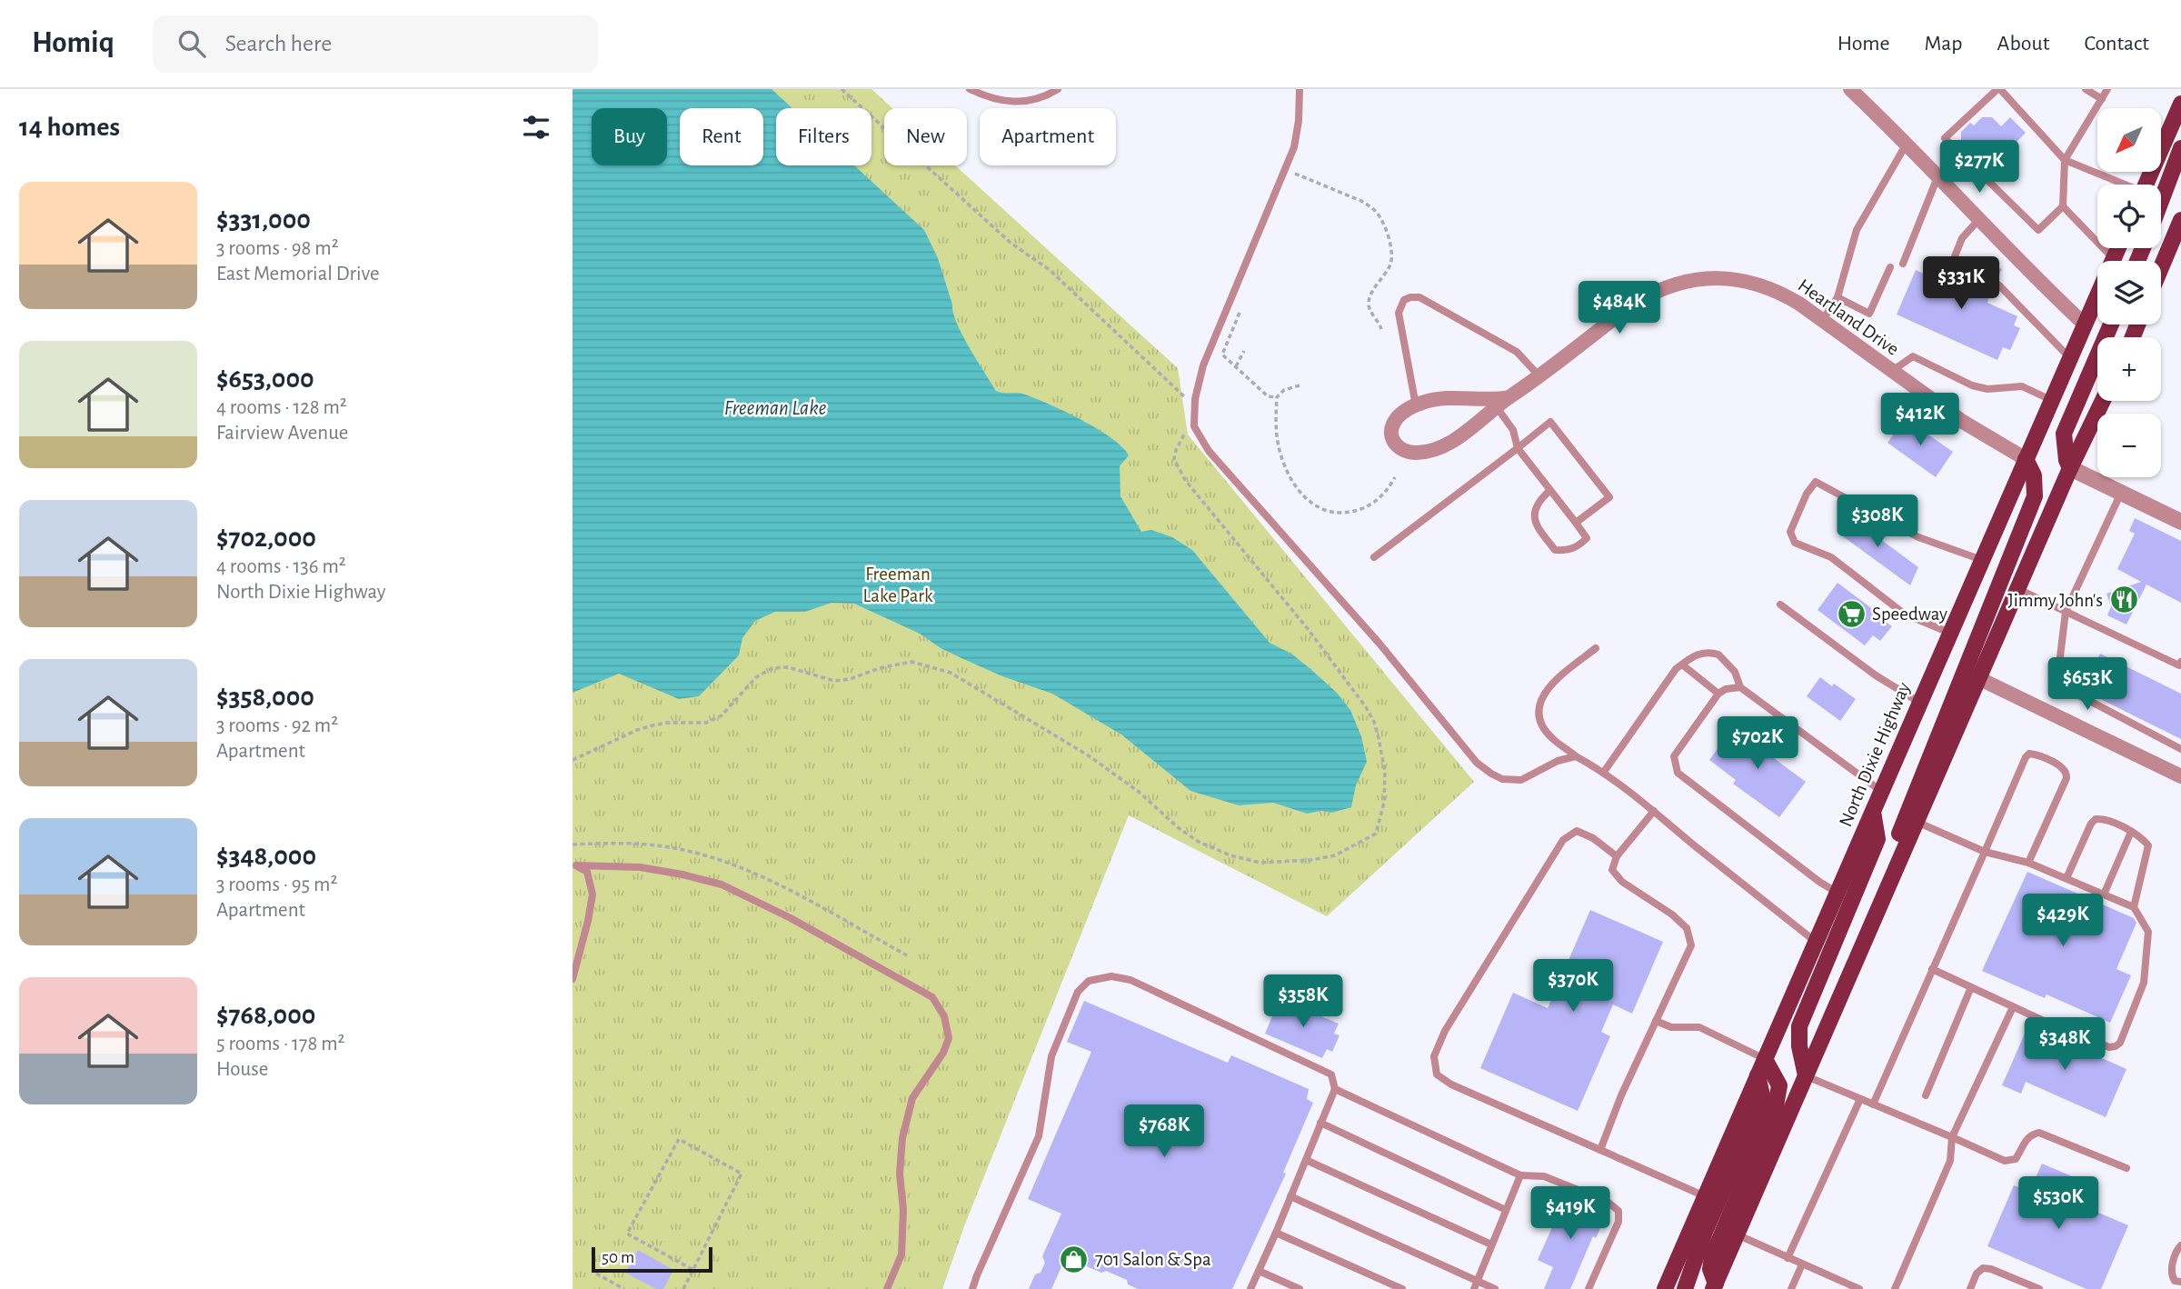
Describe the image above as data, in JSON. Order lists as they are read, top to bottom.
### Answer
{
  "streets": {
    "main road": ["North Dixie Highway"],
    "street": ["Heartland Drive"]
  },
  "crossings": [
    ["Heartland Drive", "North Dixie Highway"]
  ],
  "water": ["Freeman Lake"],
  "parks": ["Freeman Lake Park"],
  "places": {
    "restaurant": ["Jimmy John's"],
    "supermarket": ["Speedway"],
    "shop": ["701 Salon & Spa"]
  },
  "scale_bar": "50 m",
  "north": "bottom left",
  "page": {
    "header": "Homiq",
    "search": "Search here",
    "nav": [
      "Home",
      "Map",
      "About",
      "Contact"
    ],
    "heading": "14 homes",
    "map_buttons": ["+", "−"],
    "chip": [
      "Buy",
      "Rent",
      "Filters",
      "New",
      "Apartment"
    ],
    "price": [
      "$277K",
      "$331K",
      "$484K",
      "$412K",
      "$308K",
      "$653K",
      "$702K",
      "$429K",
      "$370K",
      "$358K",
      "$348K",
      "$768K",
      "$530K",
      "$419K"
    ],
    "list": [
      {
        "name": "$331,000",
        "note": "3 rooms · 98 m² · East Memorial Drive"
      },
      {
        "name": "$653,000",
        "note": "4 rooms · 128 m² · Fairview Avenue"
      },
      {
        "name": "$702,000",
        "note": "4 rooms · 136 m² · North Dixie Highway"
      },
      {
        "name": "$358,000",
        "note": "3 rooms · 92 m² · Apartment"
      },
      {
        "name": "$348,000",
        "note": "3 rooms · 95 m² · Apartment"
      },
      {
        "name": "$768,000",
        "note": "5 rooms · 178 m² · House"
      }
    ],
    "scale": "50 m"
  }
}
